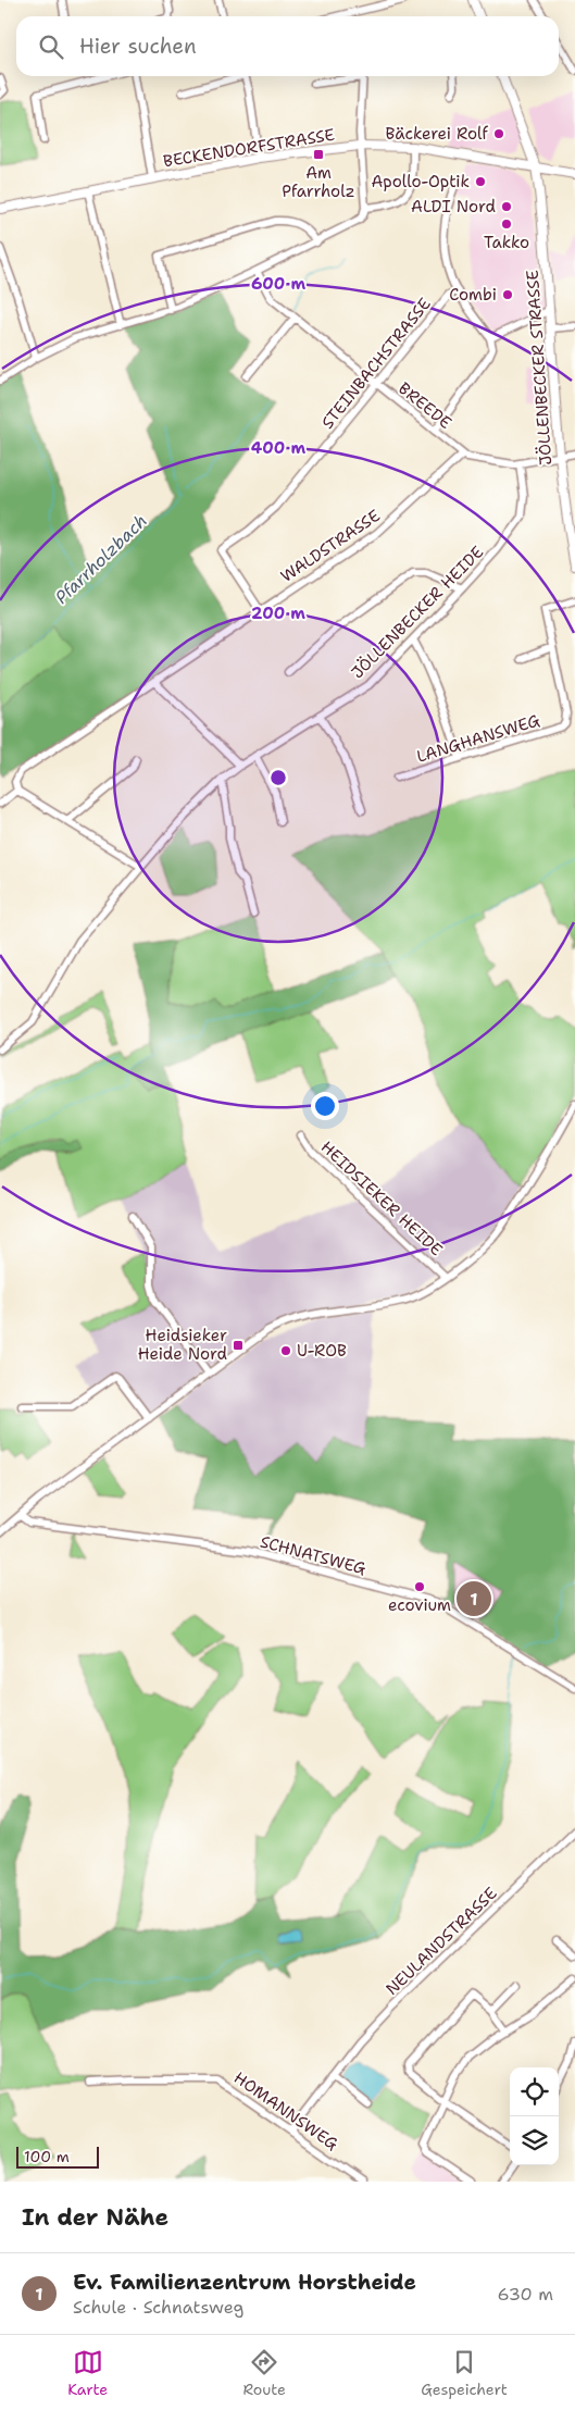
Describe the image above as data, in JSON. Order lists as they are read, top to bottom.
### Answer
{
  "streets": {
    "main road": ["BECKENDORFSTRASSE", "JÖLLENBECKER STRASSE"],
    "street": [
      "STEINBACHSTRASSE",
      "BREEDE",
      "WALDSTRASSE",
      "JÖLLENBECKER HEIDE",
      "LANGHANSWEG",
      "HEIDSIEKER HEIDE",
      "SCHNATSWEG",
      "NEULANDSTRASSE",
      "HOMANNSWEG"
    ]
  },
  "crossings": [
    ["BECKENDORFSTRASSE", "JÖLLENBECKER STRASSE"],
    ["STEINBACHSTRASSE", "BREEDE"],
    ["STEINBACHSTRASSE", "WALDSTRASSE"],
    ["BREEDE", "WALDSTRASSE"],
    ["HEIDSIEKER HEIDE", "SCHNATSWEG"],
    ["NEULANDSTRASSE", "HOMANNSWEG"]
  ],
  "water": ["Pfarrholzbach"],
  "places": {
    "other": [
      "Bäckerei Rolf",
      "Apollo-Optik",
      "ALDI Nord",
      "Takko",
      "Combi",
      "U-ROB",
      "ecovium"
    ],
    "transit": ["Am Pfarrholz", "Heidsieker Heide Nord"]
  },
  "scale_bar": "100 m",
  "page": {
    "search": "Hier suchen",
    "pins": "1",
    "scale": "100 m",
    "heading": "In der Nähe",
    "list": [
      {
        "mark": "1",
        "name": "Ev. Familienzentrum Horstheide",
        "note": "Schule · Schnatsweg",
        "value": "630 m"
      }
    ],
    "nav": ["Karte", "Route", "Gespeichert"]
  },
  "rings": ["600 m", "400 m", "200 m"]
}
